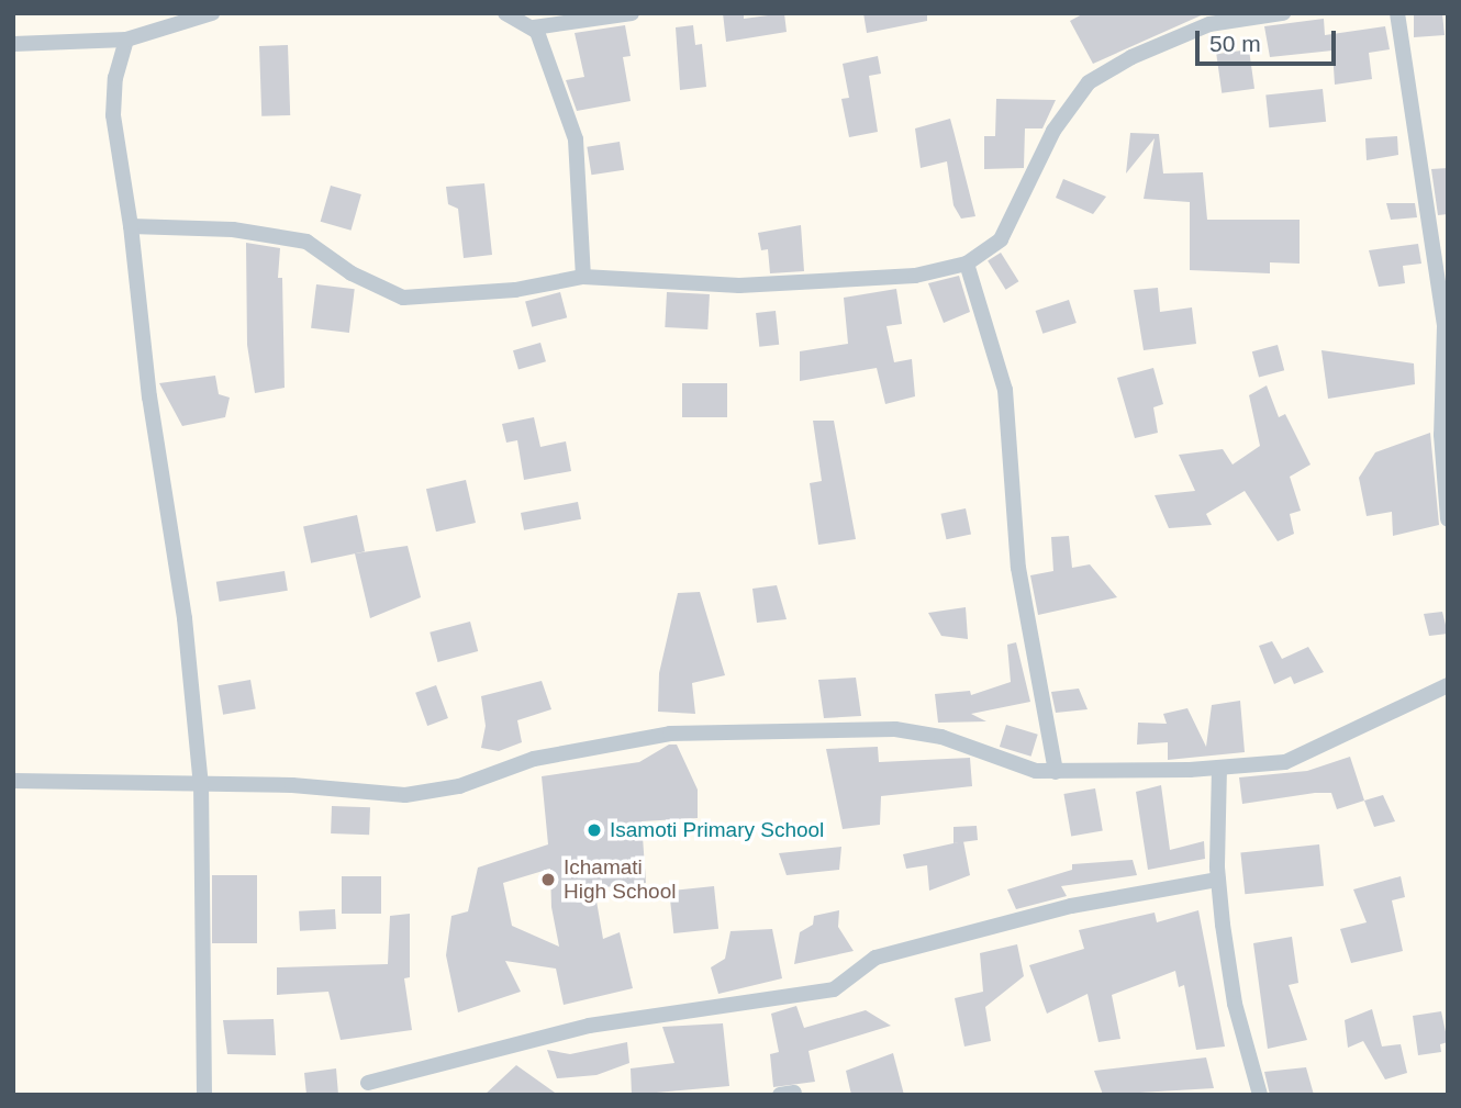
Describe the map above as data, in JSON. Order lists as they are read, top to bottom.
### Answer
{
  "places": ["Isamoti Primary School", "Ichamati High School"],
  "scale_bar": "50 m"
}
